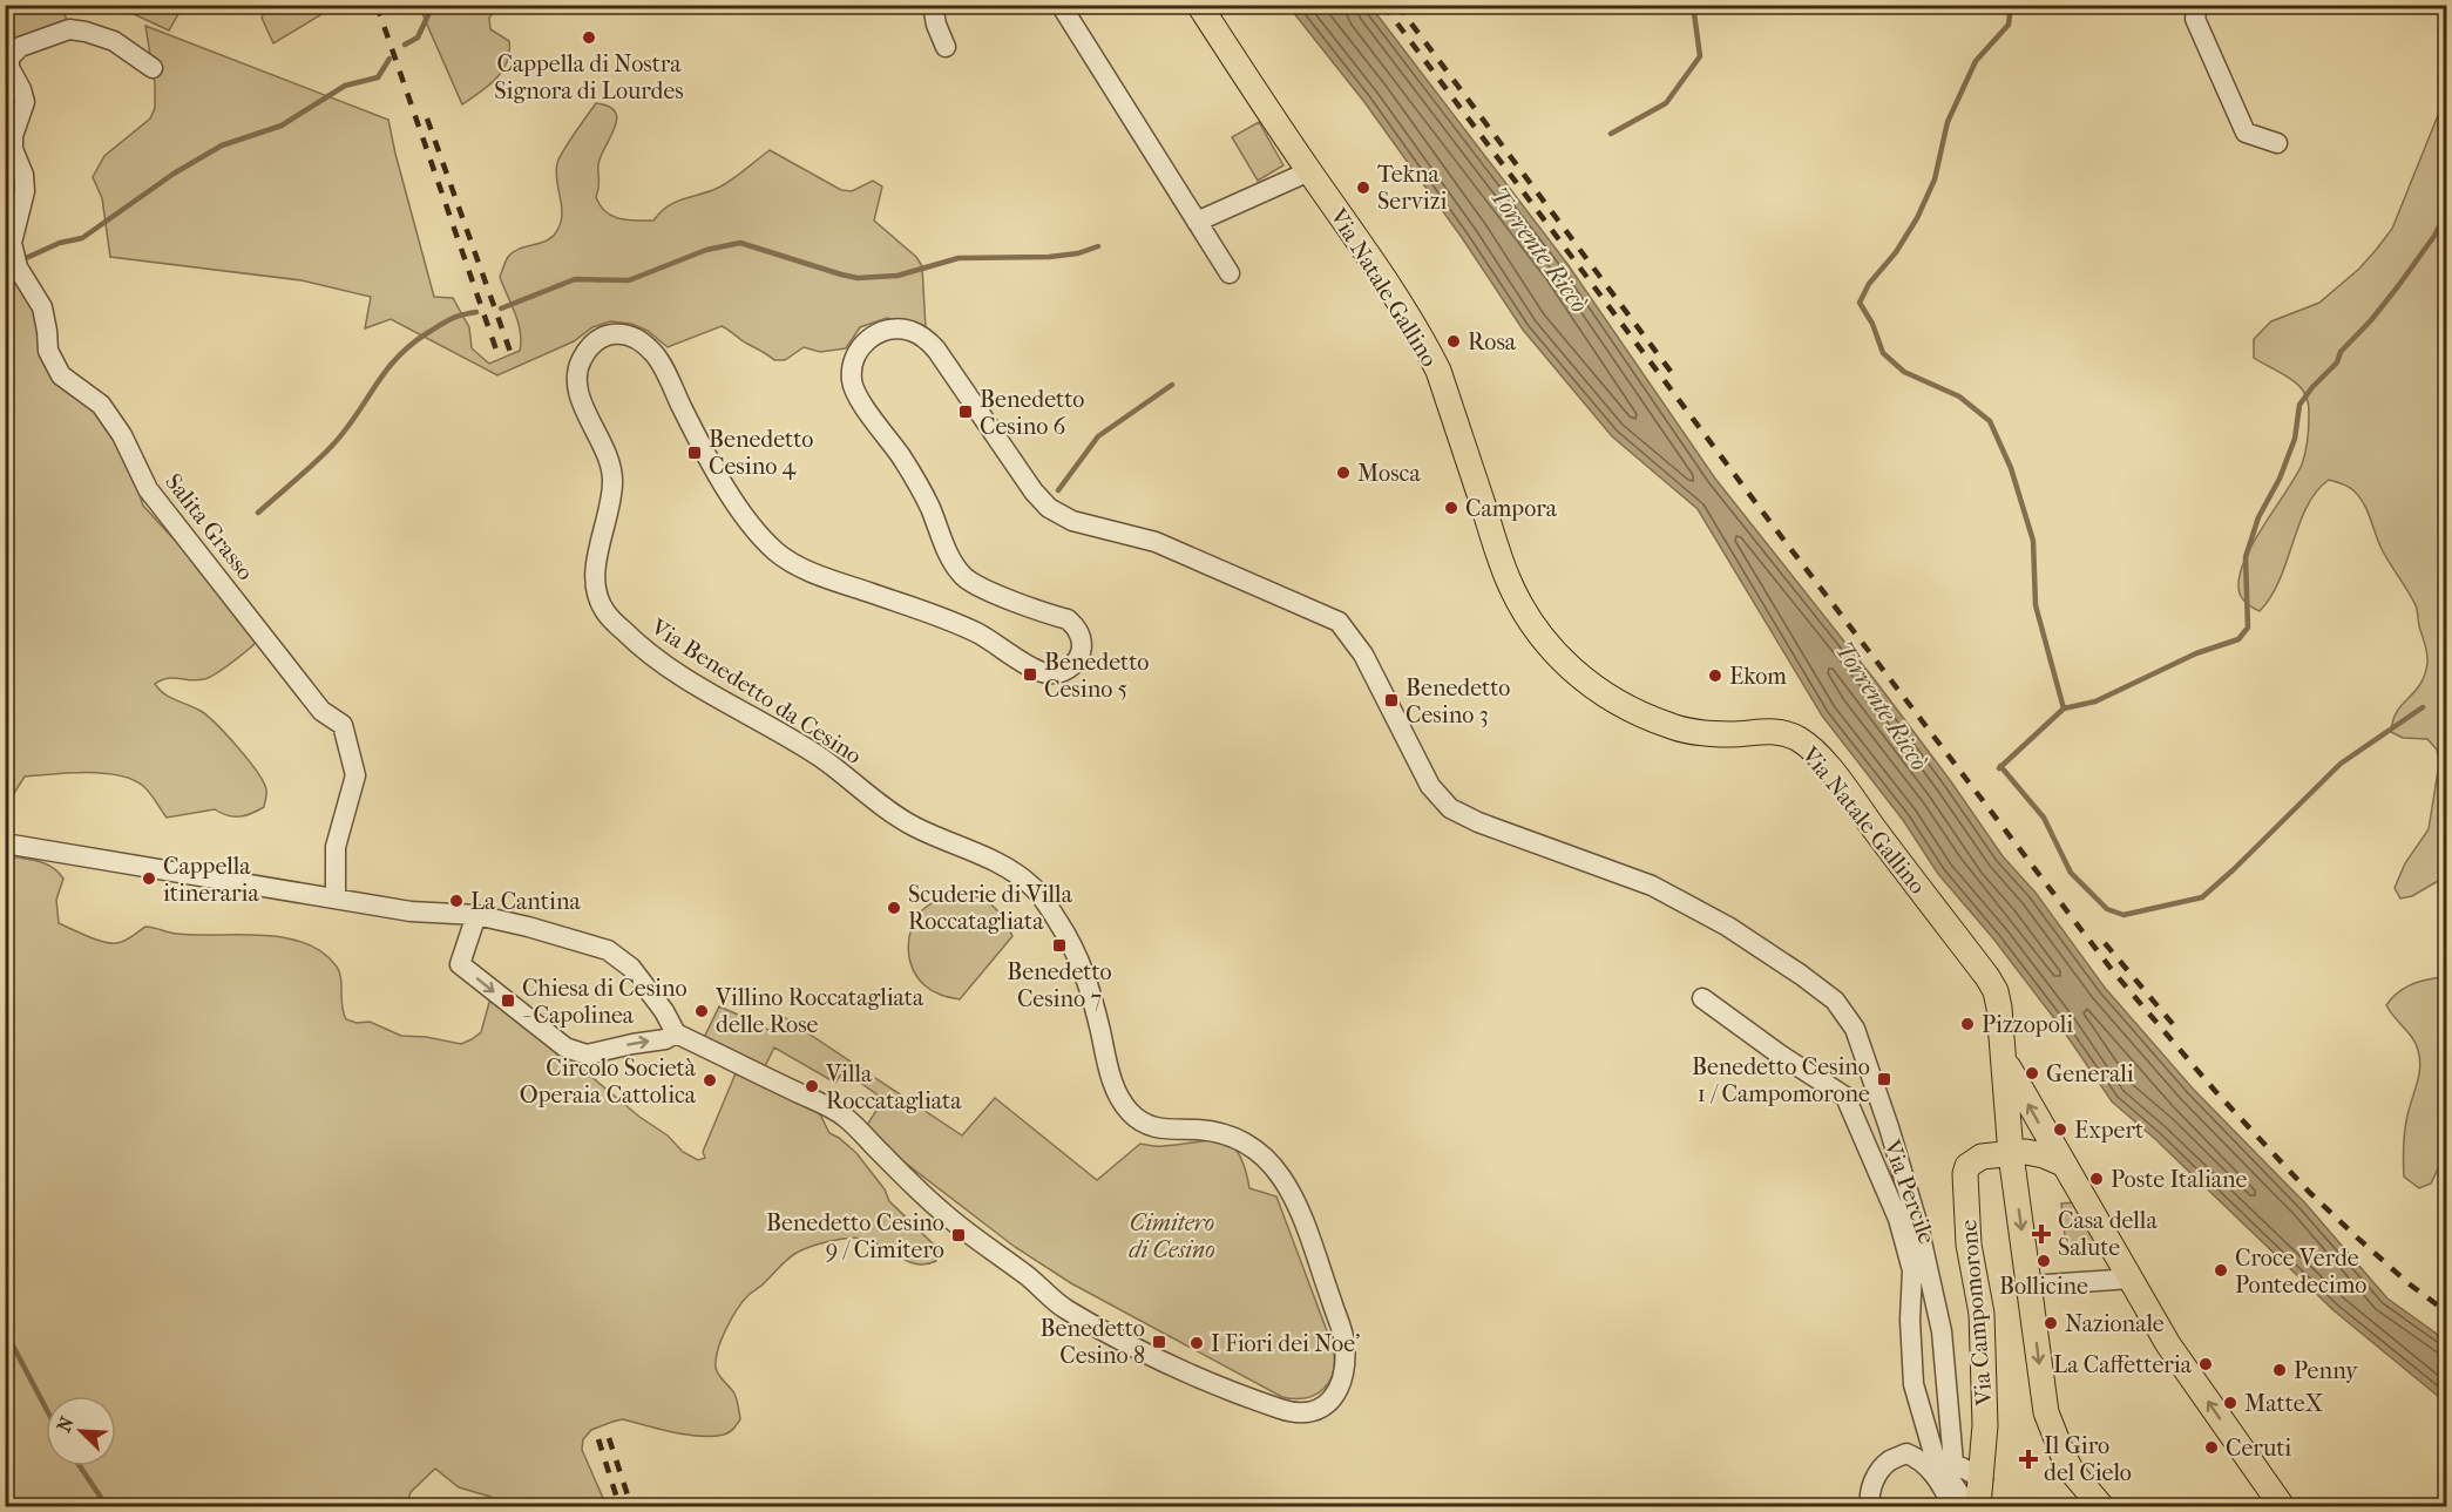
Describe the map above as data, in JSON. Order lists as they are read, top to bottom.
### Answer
{
  "streets": {
    "main road": ["Via Natale Gallino", "Via Campomorone"],
    "street": ["Salita Grasso", "Via Benedetto da Cesino", "Via Percile"]
  },
  "crossings": [
    ["Via Natale Gallino", "Via Campomorone"],
    ["Via Benedetto da Cesino", "Via Campomorone"],
    ["Via Percile", "Via Campomorone"]
  ],
  "water": ["Torrente Riccò"],
  "parks": ["Cimitero di Cesino"],
  "places": {
    "other": [
      "Cappella di Nostra Signora di Lourdes",
      "Tekna Servizi",
      "Rosa",
      "Mosca",
      "Campora",
      "Ekom",
      "Cappella itineraria",
      "La Cantina",
      "Scuderie di Villa Roccatagliata",
      "Villino Roccatagliata delle Rose",
      "Pizzopoli",
      "Generali",
      "Circolo Società Operaia Cattolica",
      "Villa Roccatagliata",
      "Expert",
      "Poste Italiane",
      "Bollicine",
      "Croce Verde Pontedecimo",
      "Nazionale",
      "I Fiori dei Noe’",
      "La Caffetteria",
      "Penny",
      "MatteX",
      "Ceruti"
    ],
    "transit": [
      "Benedetto Cesino 6",
      "Benedetto Cesino 4",
      "Benedetto Cesino 5",
      "Benedetto Cesino 3",
      "Benedetto Cesino 7",
      "Chiesa di Cesino - Capolinea",
      "Benedetto Cesino 1 / Campomorone",
      "Benedetto Cesino 9 / Cimitero",
      "Benedetto Cesino 8"
    ],
    "health": ["Casa della Salute", "Il Giro del Cielo"]
  },
  "north": "top left"
}
